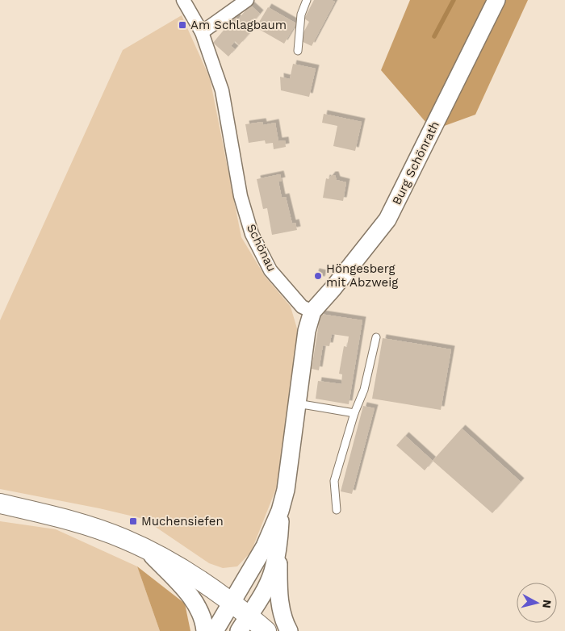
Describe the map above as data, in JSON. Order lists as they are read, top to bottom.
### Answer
{
  "streets": {
    "street": ["Burg Schönrath", "Schönau"]
  },
  "crossings": [
    ["Burg Schönrath", "Schönau"]
  ],
  "places": {
    "transit": ["Am Schlagbaum", "Muchensiefen"],
    "other": ["Höngesberg mit Abzweig"]
  },
  "north": "right"
}
